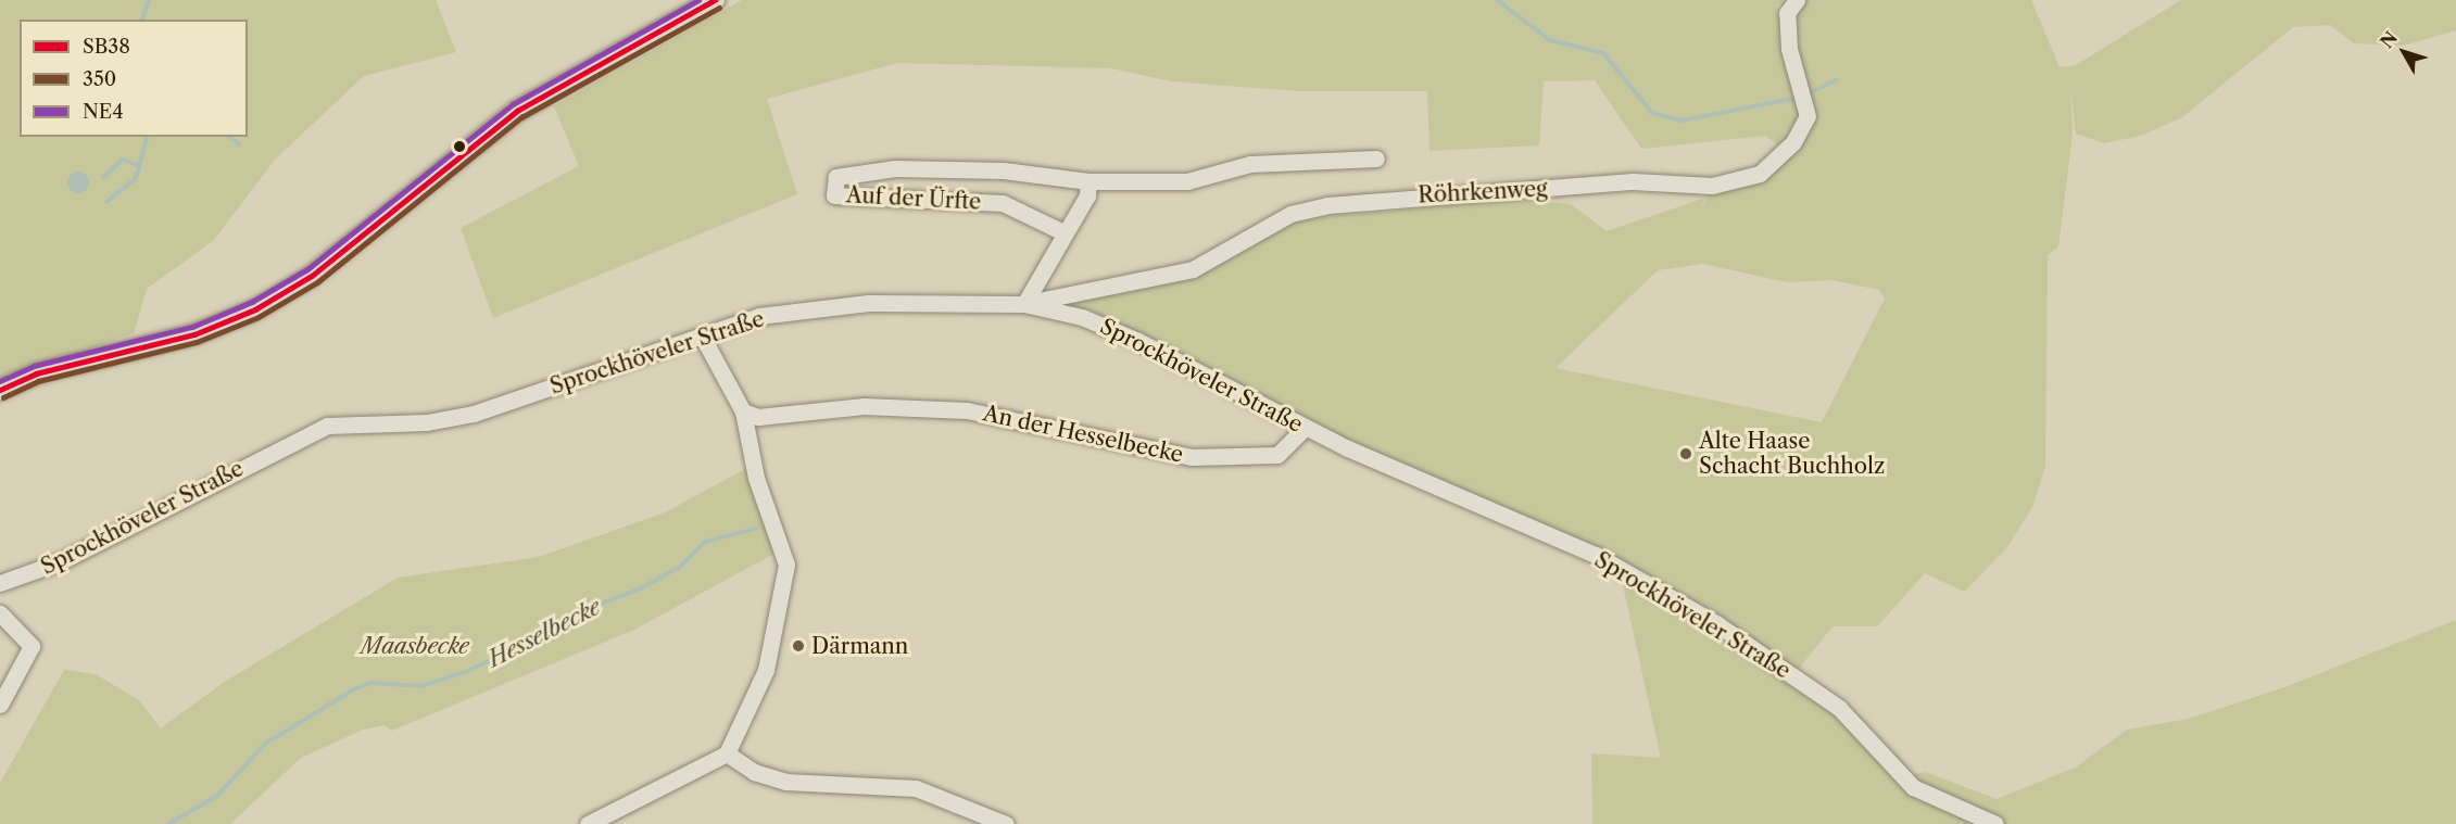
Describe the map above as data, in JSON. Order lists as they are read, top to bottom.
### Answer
{
  "streets": {
    "street": [
      "Röhrkenweg",
      "Auf der Ürfte",
      "Sprockhöveler Straße",
      "An der Hesselbecke"
    ]
  },
  "crossings": [
    ["Röhrkenweg", "Sprockhöveler Straße"],
    ["Sprockhöveler Straße", "An der Hesselbecke"]
  ],
  "water": ["Hesselbecke"],
  "parks": ["Maasbecke"],
  "places": ["Alte Haase Schacht Buchholz", "Därmann"],
  "lines": ["transit line SB38", "transit line NE4", "transit line 350"],
  "legend": ["SB38", "350", "NE4"],
  "north": "top left"
}
